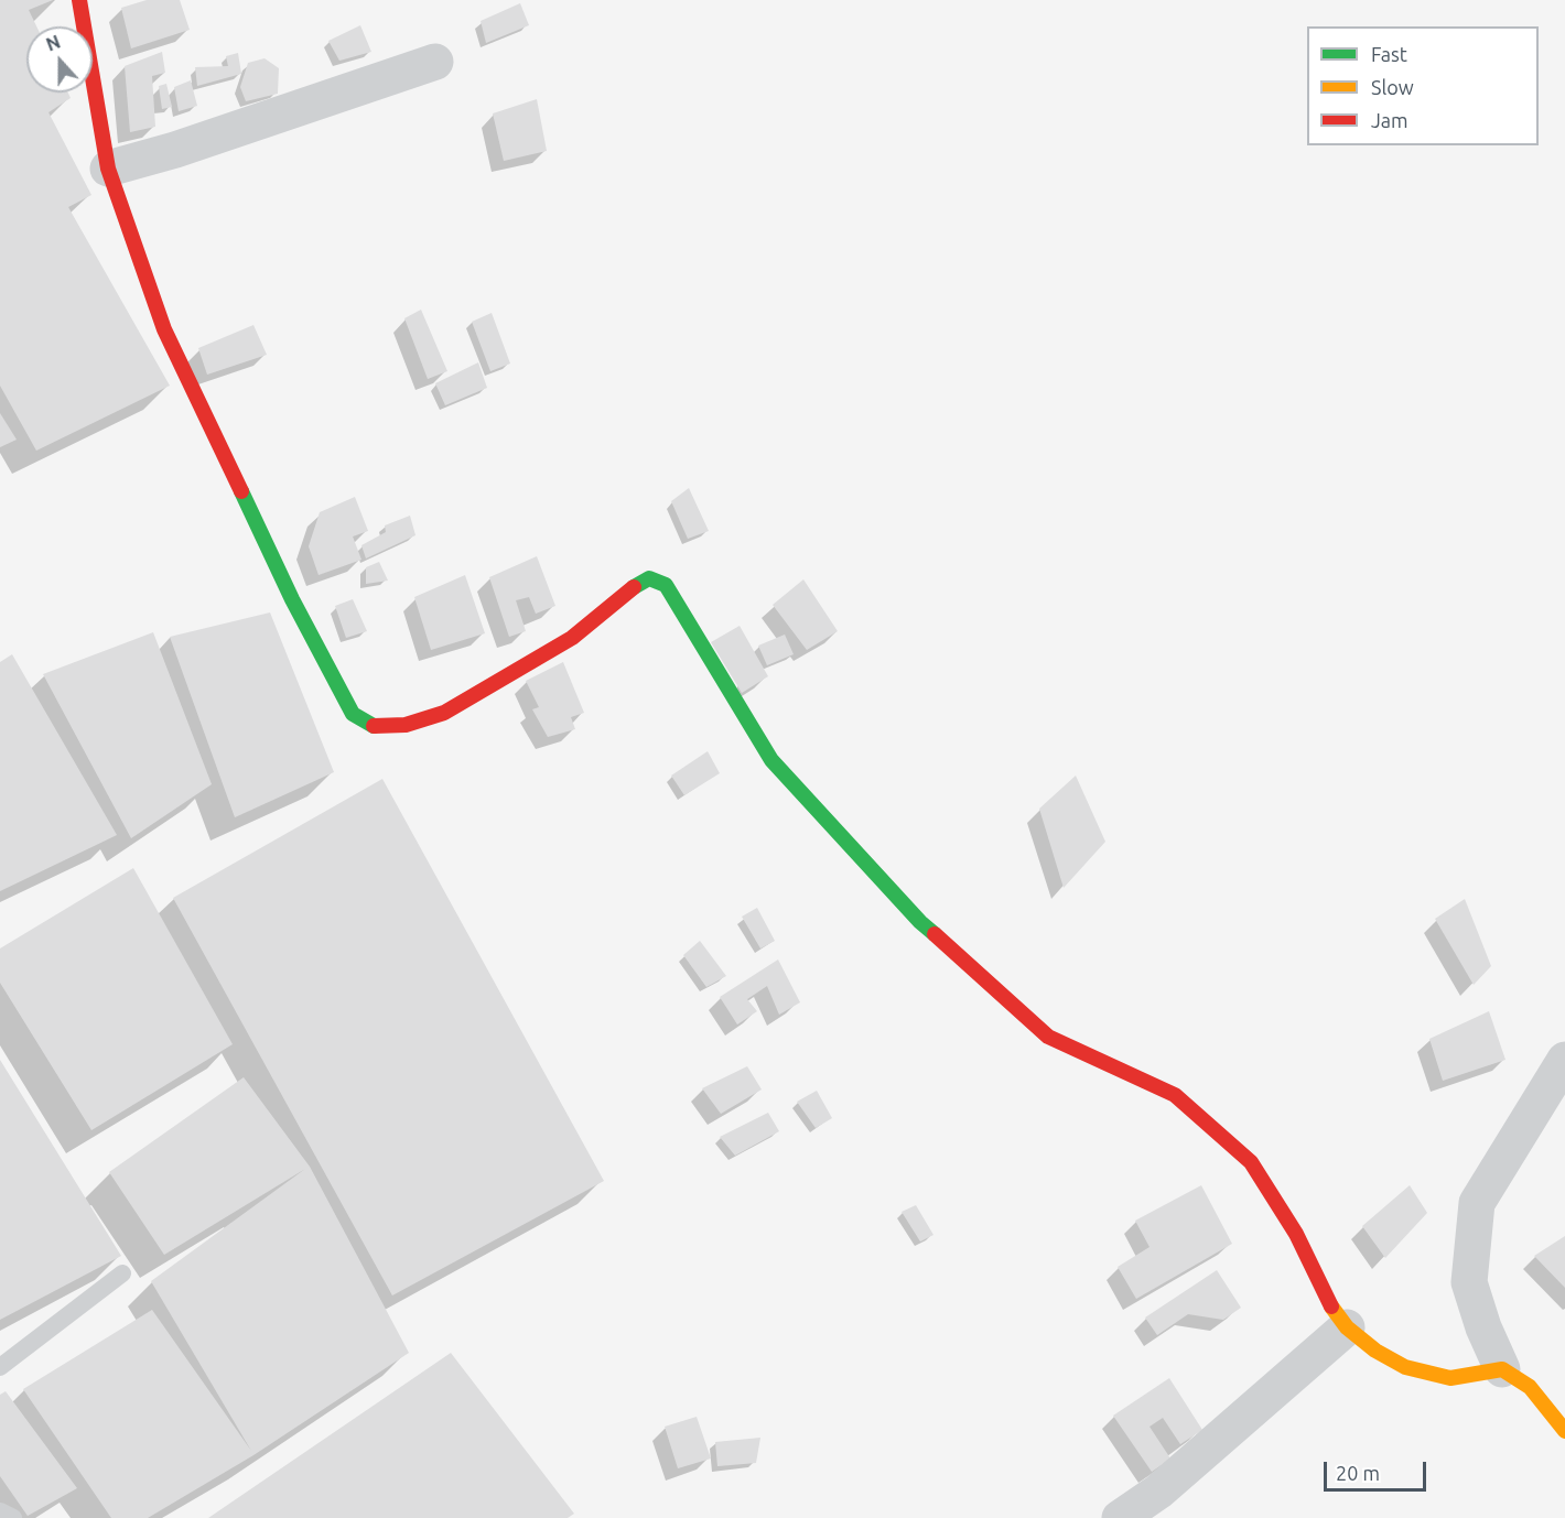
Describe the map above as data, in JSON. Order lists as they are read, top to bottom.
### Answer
{
  "legend": ["Fast", "Slow", "Jam"],
  "scale_bar": "20 m",
  "north": "top"
}
